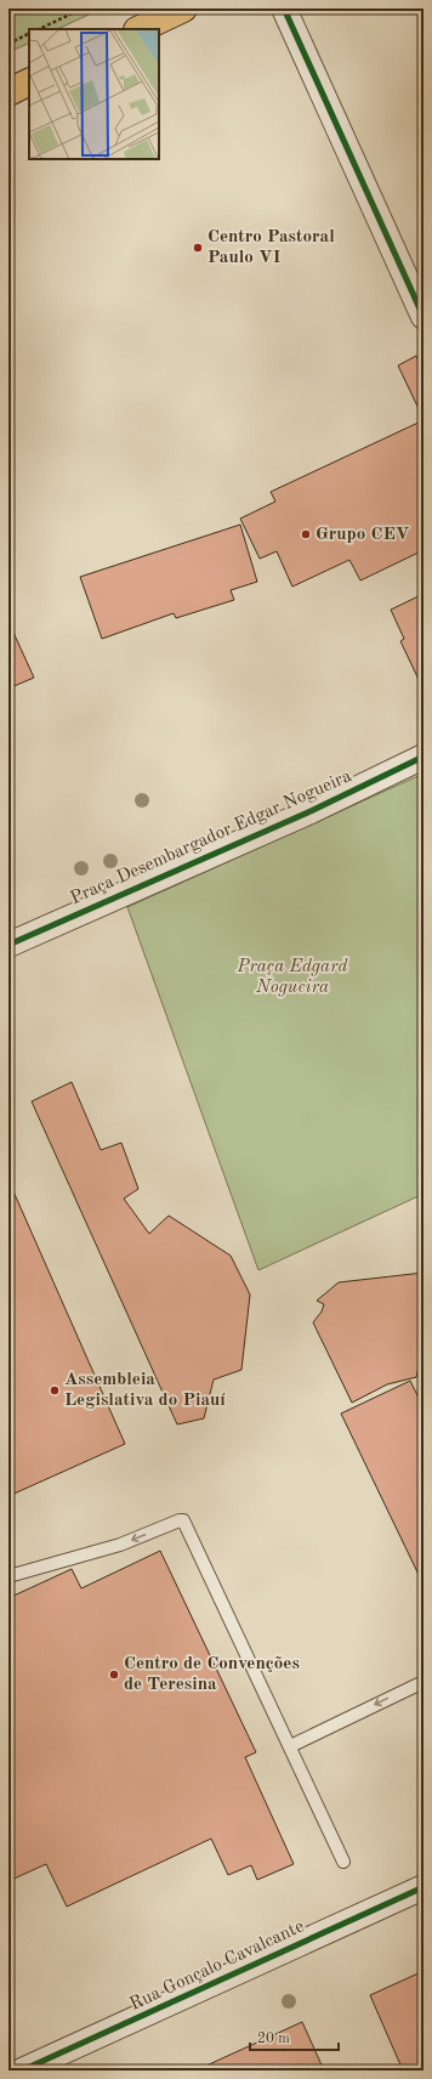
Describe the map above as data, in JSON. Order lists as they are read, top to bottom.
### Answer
{
  "streets": {
    "street": ["Praça Desembargador Edgar Nogueira", "Rua Gonçalo Cavalcante"]
  },
  "parks": ["Praça Edgard Nogueira"],
  "places": [
    "Centro Pastoral Paulo VI",
    "Grupo CEV",
    "Assembleia Legislativa do Piauí",
    "Centro de Convenções de Teresina"
  ],
  "scale_bar": "20 m"
}
